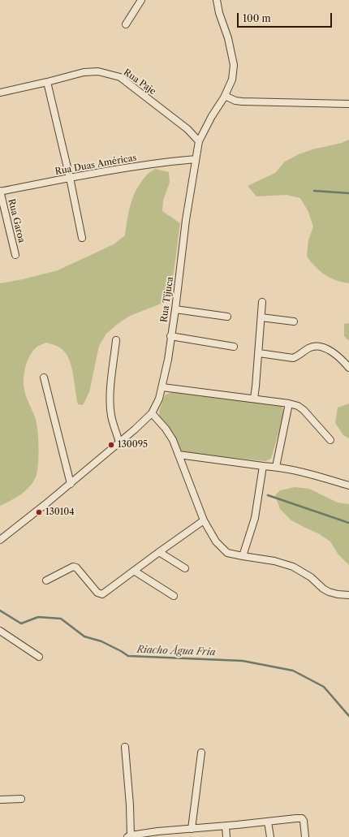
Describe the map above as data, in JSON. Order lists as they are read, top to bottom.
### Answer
{
  "streets": {
    "street": [
      "Rua Paje",
      "Rua Duas Américas",
      "Rua Garoa",
      "Rua Tijuca"
    ]
  },
  "crossings": [
    ["Rua Paje", "Rua Tijuca"],
    ["Rua Duas Américas", "Rua Garoa"],
    ["Rua Duas Américas", "Rua Tijuca"]
  ],
  "water": ["Riacho Água Fria"],
  "places": ["130095", "130104"],
  "scale_bar": "100 m"
}
